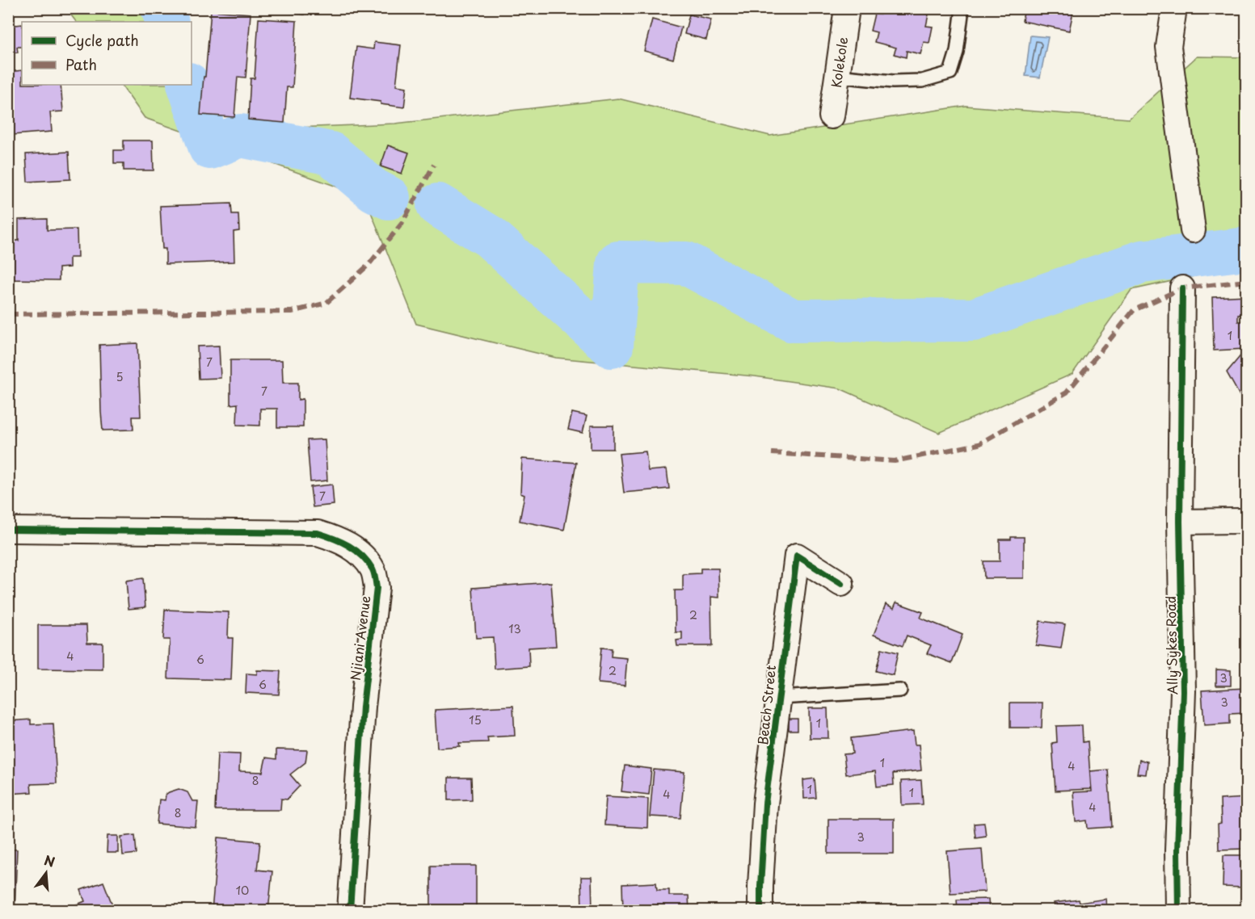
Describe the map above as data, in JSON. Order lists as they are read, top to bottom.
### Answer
{
  "streets": {
    "street": [
      "Kolekole",
      "Njiani Avenue",
      "Ally Sykes Road",
      "Beach Street"
    ]
  },
  "house_numbers": [
    "1",
    "7",
    "5",
    "7",
    "7",
    "2",
    "13",
    "4",
    "6",
    "2",
    "3",
    "6",
    "3",
    "15",
    "1",
    "1",
    "4",
    "8",
    "1",
    "1",
    "4",
    "4",
    "8",
    "3",
    "10"
  ],
  "legend": ["Cycle path", "Path"],
  "north": "top"
}
